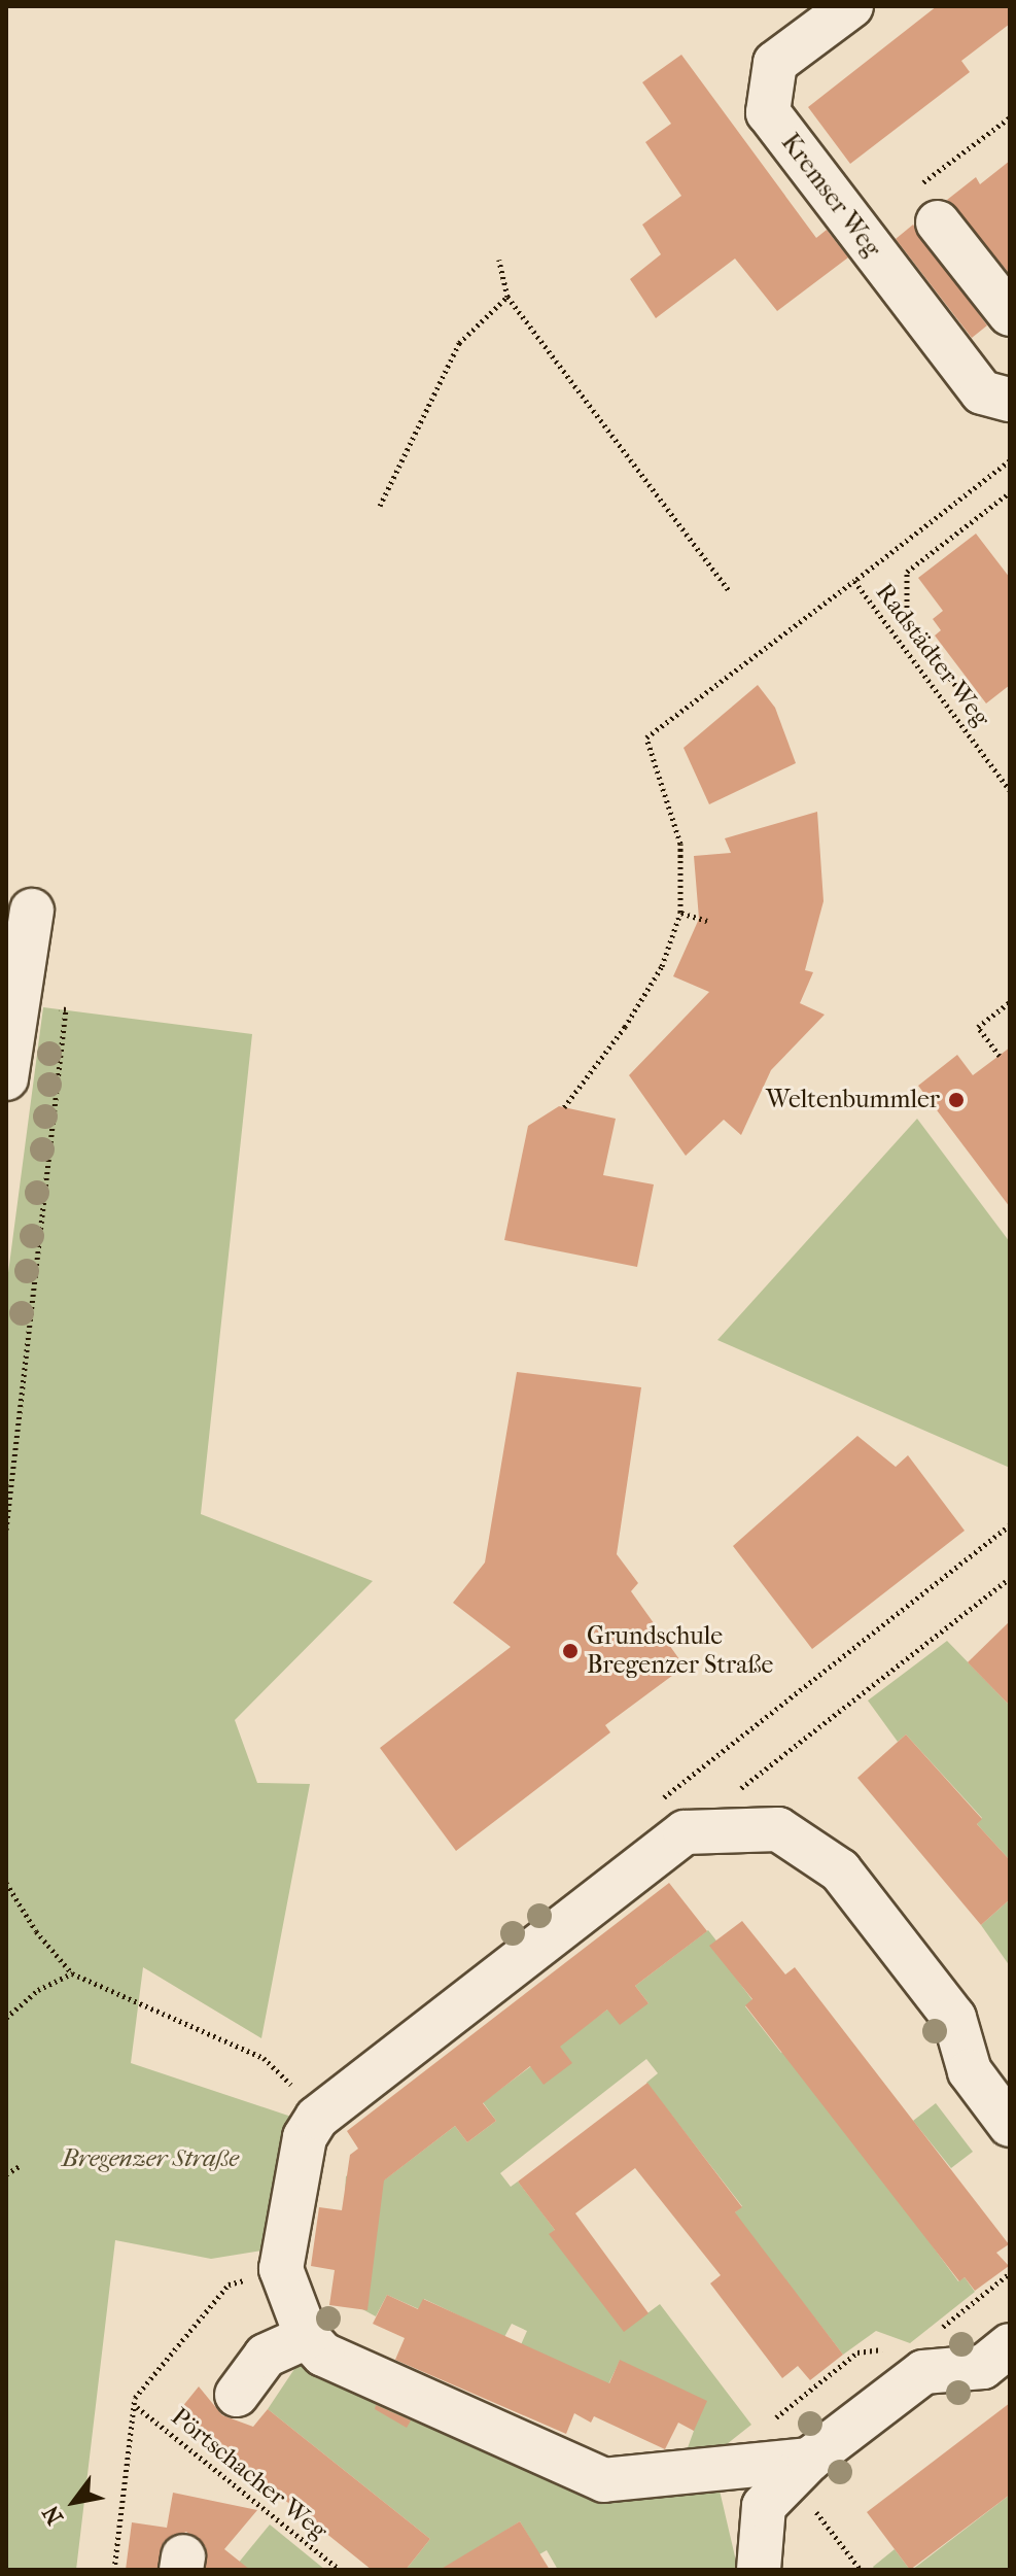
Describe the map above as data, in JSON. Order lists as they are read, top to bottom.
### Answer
{
  "streets": {
    "street": ["Kremser Weg"],
    "path": ["Radstädter Weg", "Pörtschacher Weg"]
  },
  "parks": ["Bregenzer Straße"],
  "places": ["Weltenbummler", "Grundschule Bregenzer Straße"],
  "north": "bottom left"
}
